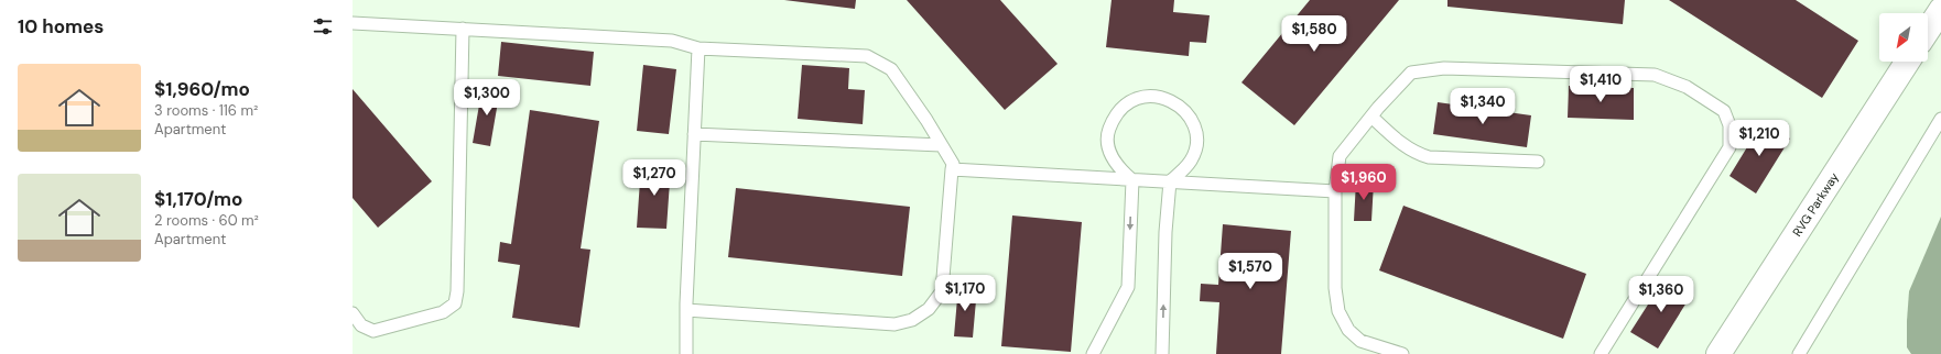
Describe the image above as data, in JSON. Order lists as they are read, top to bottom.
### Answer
{
  "streets": {
    "street": ["RVG Parkway"]
  },
  "north": "bottom left",
  "page": {
    "heading": "10 homes",
    "price": [
      "$1,580",
      "$1,410",
      "$1,300",
      "$1,340",
      "$1,210",
      "$1,270",
      "$1,960",
      "$1,570",
      "$1,170",
      "$1,360"
    ],
    "list": [
      {
        "name": "$1,960/mo",
        "note": "3 rooms · 116 m² · Apartment"
      },
      {
        "name": "$1,170/mo",
        "note": "2 rooms · 60 m² · Apartment"
      }
    ]
  }
}
